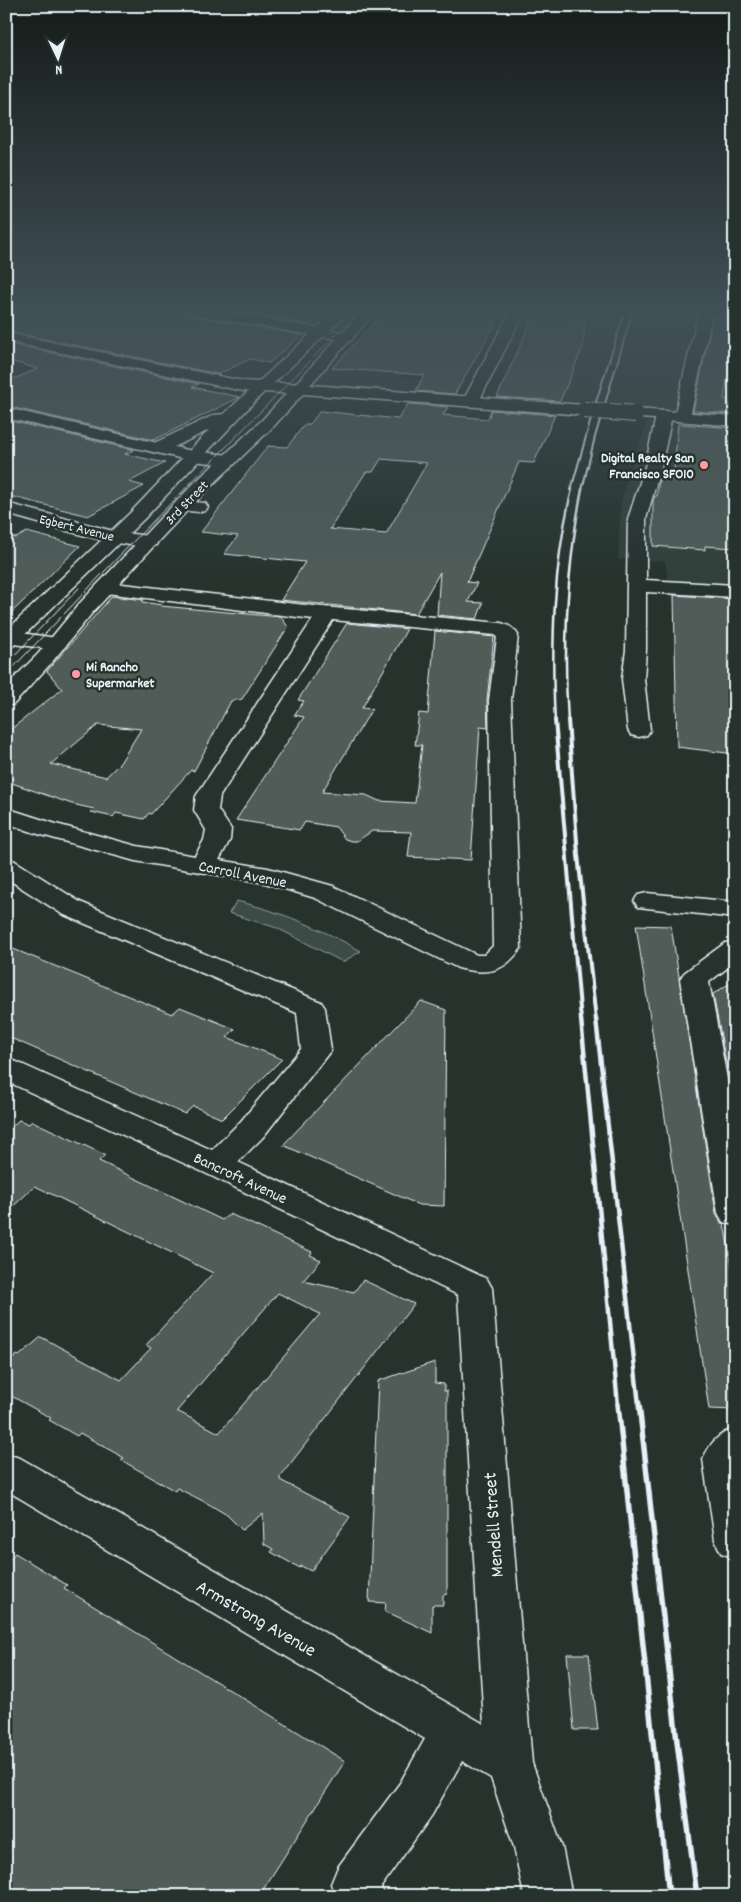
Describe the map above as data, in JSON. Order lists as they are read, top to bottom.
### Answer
{
  "streets": {
    "street": [
      "3rd Street",
      "Egbert Avenue",
      "Carroll Avenue",
      "Bancroft Avenue",
      "Mendell Street",
      "Armstrong Avenue"
    ]
  },
  "crossings": [
    ["3rd Street", "Egbert Avenue"],
    ["Bancroft Avenue", "Mendell Street"],
    ["Mendell Street", "Armstrong Avenue"]
  ],
  "places": ["Digital Realty San Francisco SFO10", "Mi Rancho Supermarket"],
  "north": "bottom"
}
